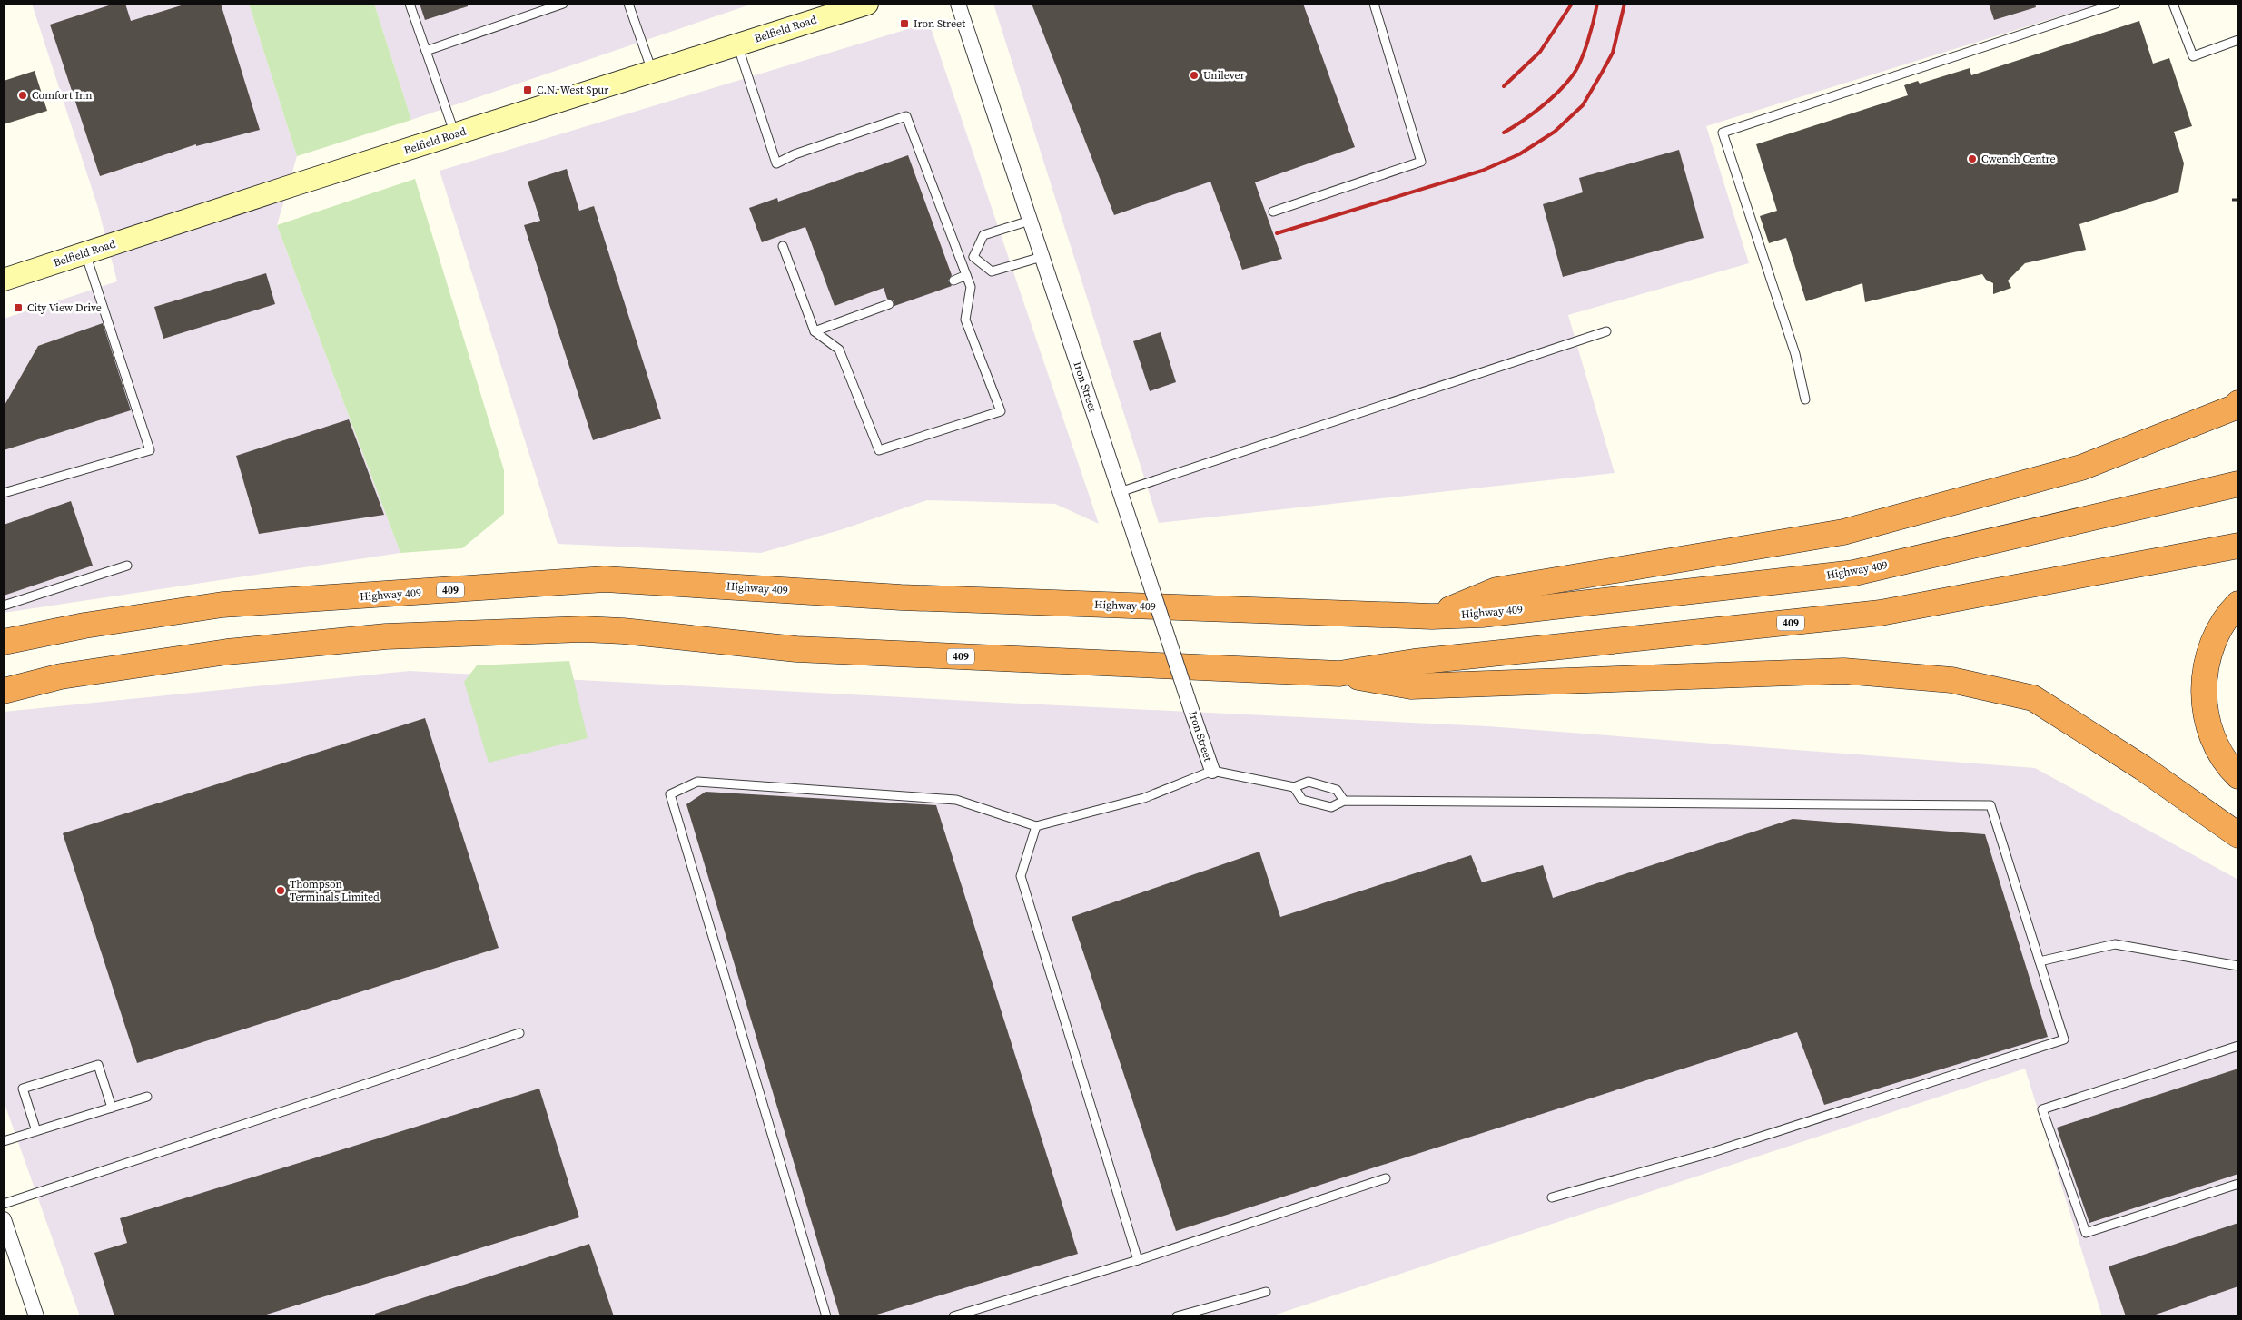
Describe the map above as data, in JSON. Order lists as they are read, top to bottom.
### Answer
{
  "streets": {
    "highway": ["Highway 409", "409"],
    "main road": ["Belfield Road"],
    "street": ["Iron Street"]
  },
  "places": {
    "transit": ["Iron Street", "C.N. West Spur", "City View Drive"],
    "other": [
      "Unilever",
      "Comfort Inn",
      "Cwench Centre",
      "Thompson Terminals Limited"
    ]
  }
}
